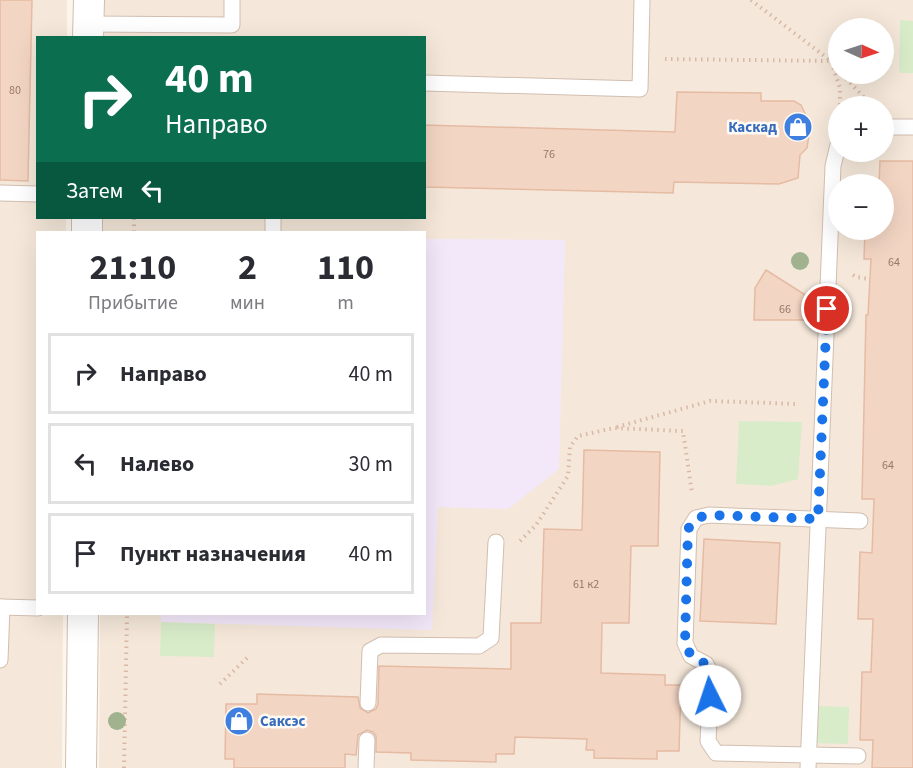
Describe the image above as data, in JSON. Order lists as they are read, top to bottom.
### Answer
{
  "places": {
    "shop": ["Каскад", "Саксэс"]
  },
  "house_numbers": [
    "80",
    "76",
    "64",
    "66",
    "64",
    "61 к2"
  ],
  "north": "right",
  "page": {
    "map_buttons": ["+", "−"],
    "turn": ["40 m", "Направо"],
    "then": "Затем",
    "eta": [
      "21:10",
      "Прибытие",
      "2",
      "мин",
      "110",
      "m"
    ],
    "list": [
      {
        "name": "Направо",
        "value": "40 m"
      },
      {
        "name": "Налево",
        "value": "30 m"
      },
      {
        "name": "Пункт назначения",
        "value": "40 m"
      }
    ]
  }
}
